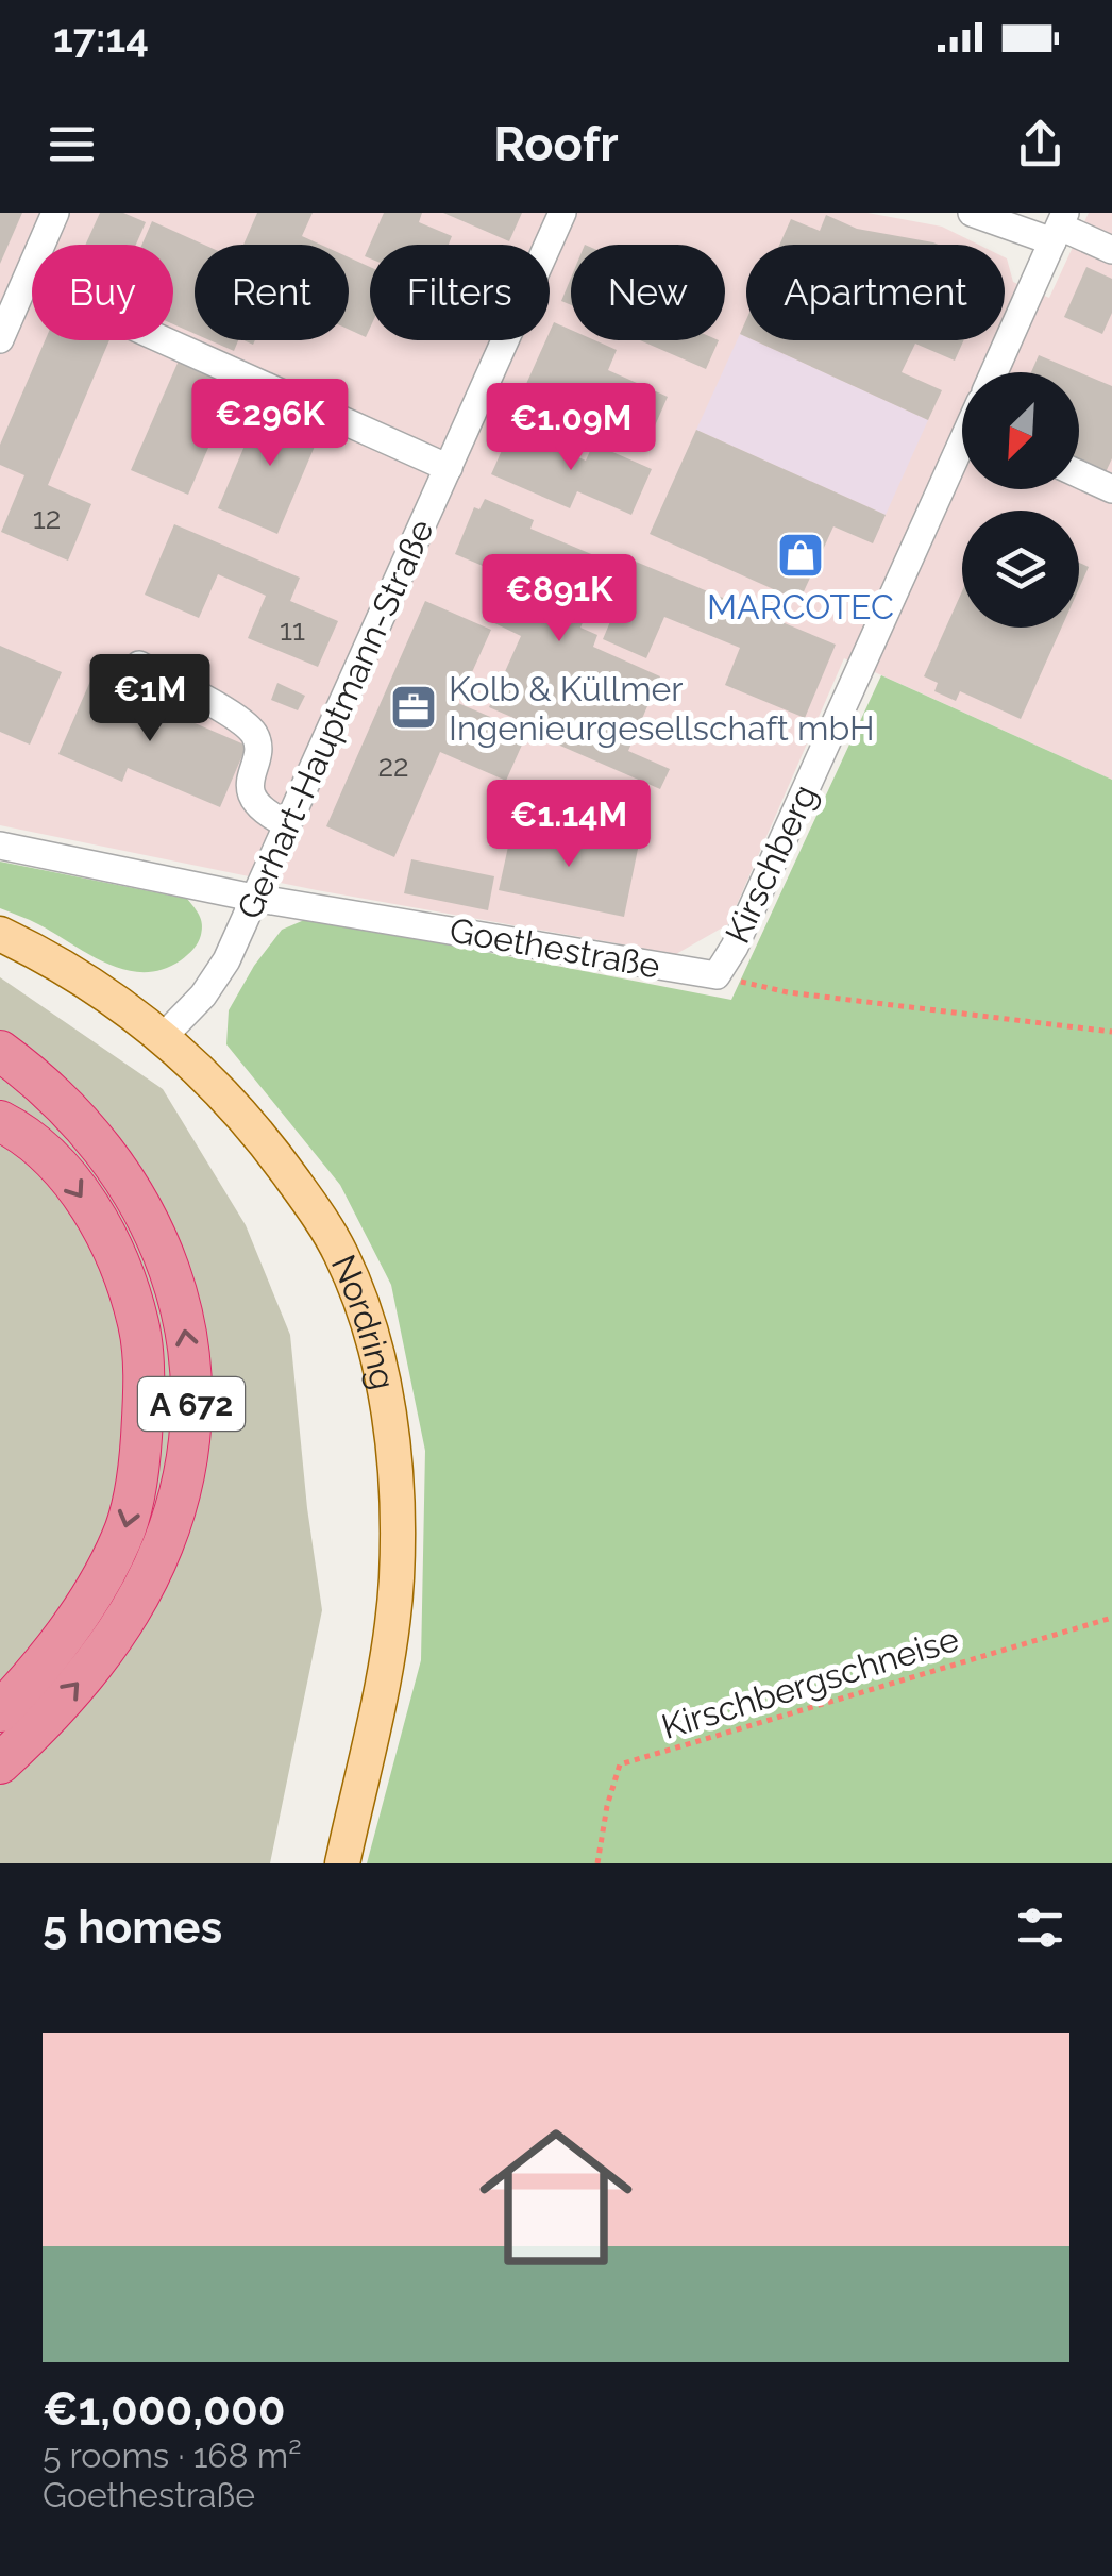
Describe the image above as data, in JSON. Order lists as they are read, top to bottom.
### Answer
{
  "streets": {
    "highway": ["A 672"],
    "main road": ["Nordring"],
    "street": ["Gerhart-Hauptmann-Straße", "Kirschberg", "Goethestraße"],
    "path": ["Kirschbergschneise"]
  },
  "crossings": [
    ["Gerhart-Hauptmann-Straße", "Goethestraße"],
    ["Gerhart-Hauptmann-Straße", "Nordring"],
    ["Kirschberg", "Goethestraße"]
  ],
  "places": {
    "shop": ["MARCOTEC"],
    "office": ["Kolb & Küllmer Ingenieurgesellschaft mbH"]
  },
  "house_numbers": ["12", "11", "22"],
  "north": "bottom left",
  "page": {
    "status": "17:14",
    "header": "Roofr",
    "chip": [
      "Buy",
      "Rent",
      "Filters",
      "New",
      "Apartment"
    ],
    "price": [
      "€296K",
      "€1.09M",
      "€891K",
      "€1M",
      "€1.14M"
    ],
    "heading": "5 homes",
    "list": [
      {
        "name": "€1,000,000",
        "note": "5 rooms · 168 m² · Goethestraße"
      }
    ]
  }
}
